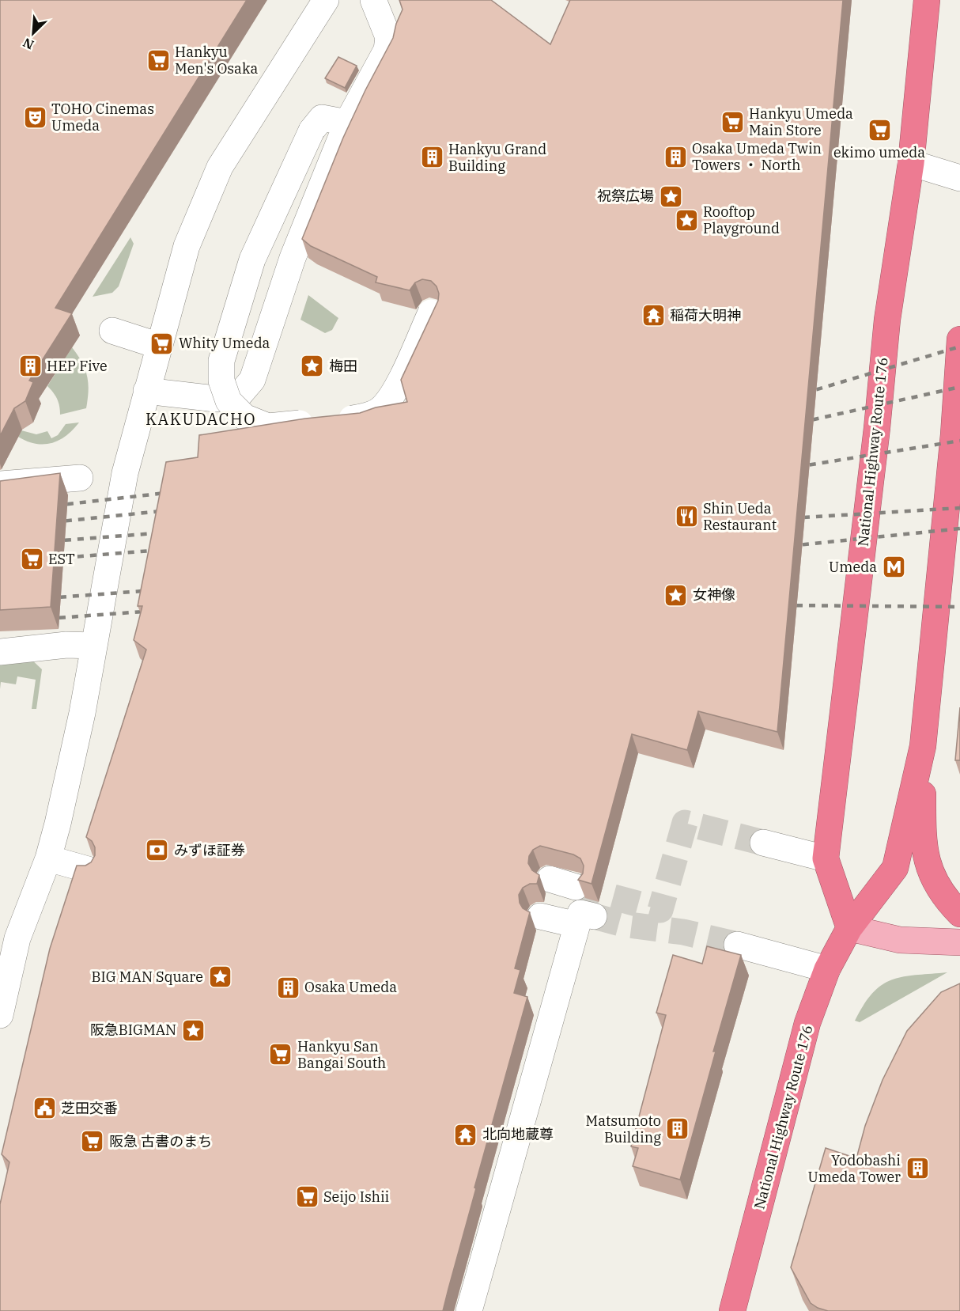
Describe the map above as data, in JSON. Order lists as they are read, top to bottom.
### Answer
{
  "streets": {
    "highway": ["National Highway Route 176"]
  },
  "districts": ["KAKUDACHO"],
  "places": {
    "supermarket": [
      "Hankyu Men's Osaka",
      "Hankyu Umeda Main Store",
      "ekimo umeda",
      "Whity Umeda",
      "EST",
      "Hankyu San Bangai South",
      "阪急 古書のまち",
      "Seijo Ishii"
    ],
    "theatre": ["TOHO Cinemas Umeda"],
    "building": [
      "Osaka Umeda Twin Towers ・ North",
      "Hankyu Grand Building",
      "HEP Five",
      "Osaka Umeda",
      "Matsumoto Building",
      "Yodobashi Umeda Tower"
    ],
    "place": [
      "祝祭広場",
      "Rooftop Playground",
      "梅田",
      "女神像",
      "BIG MAN Square",
      "阪急BIGMAN"
    ],
    "temple": ["稲荷大明神", "北向地蔵尊"],
    "restaurant": ["Shin Ueda Restaurant"],
    "metro station": ["Umeda"],
    "bank": ["みずほ証券"],
    "public building": ["芝田交番"]
  },
  "north": "bottom left"
}
